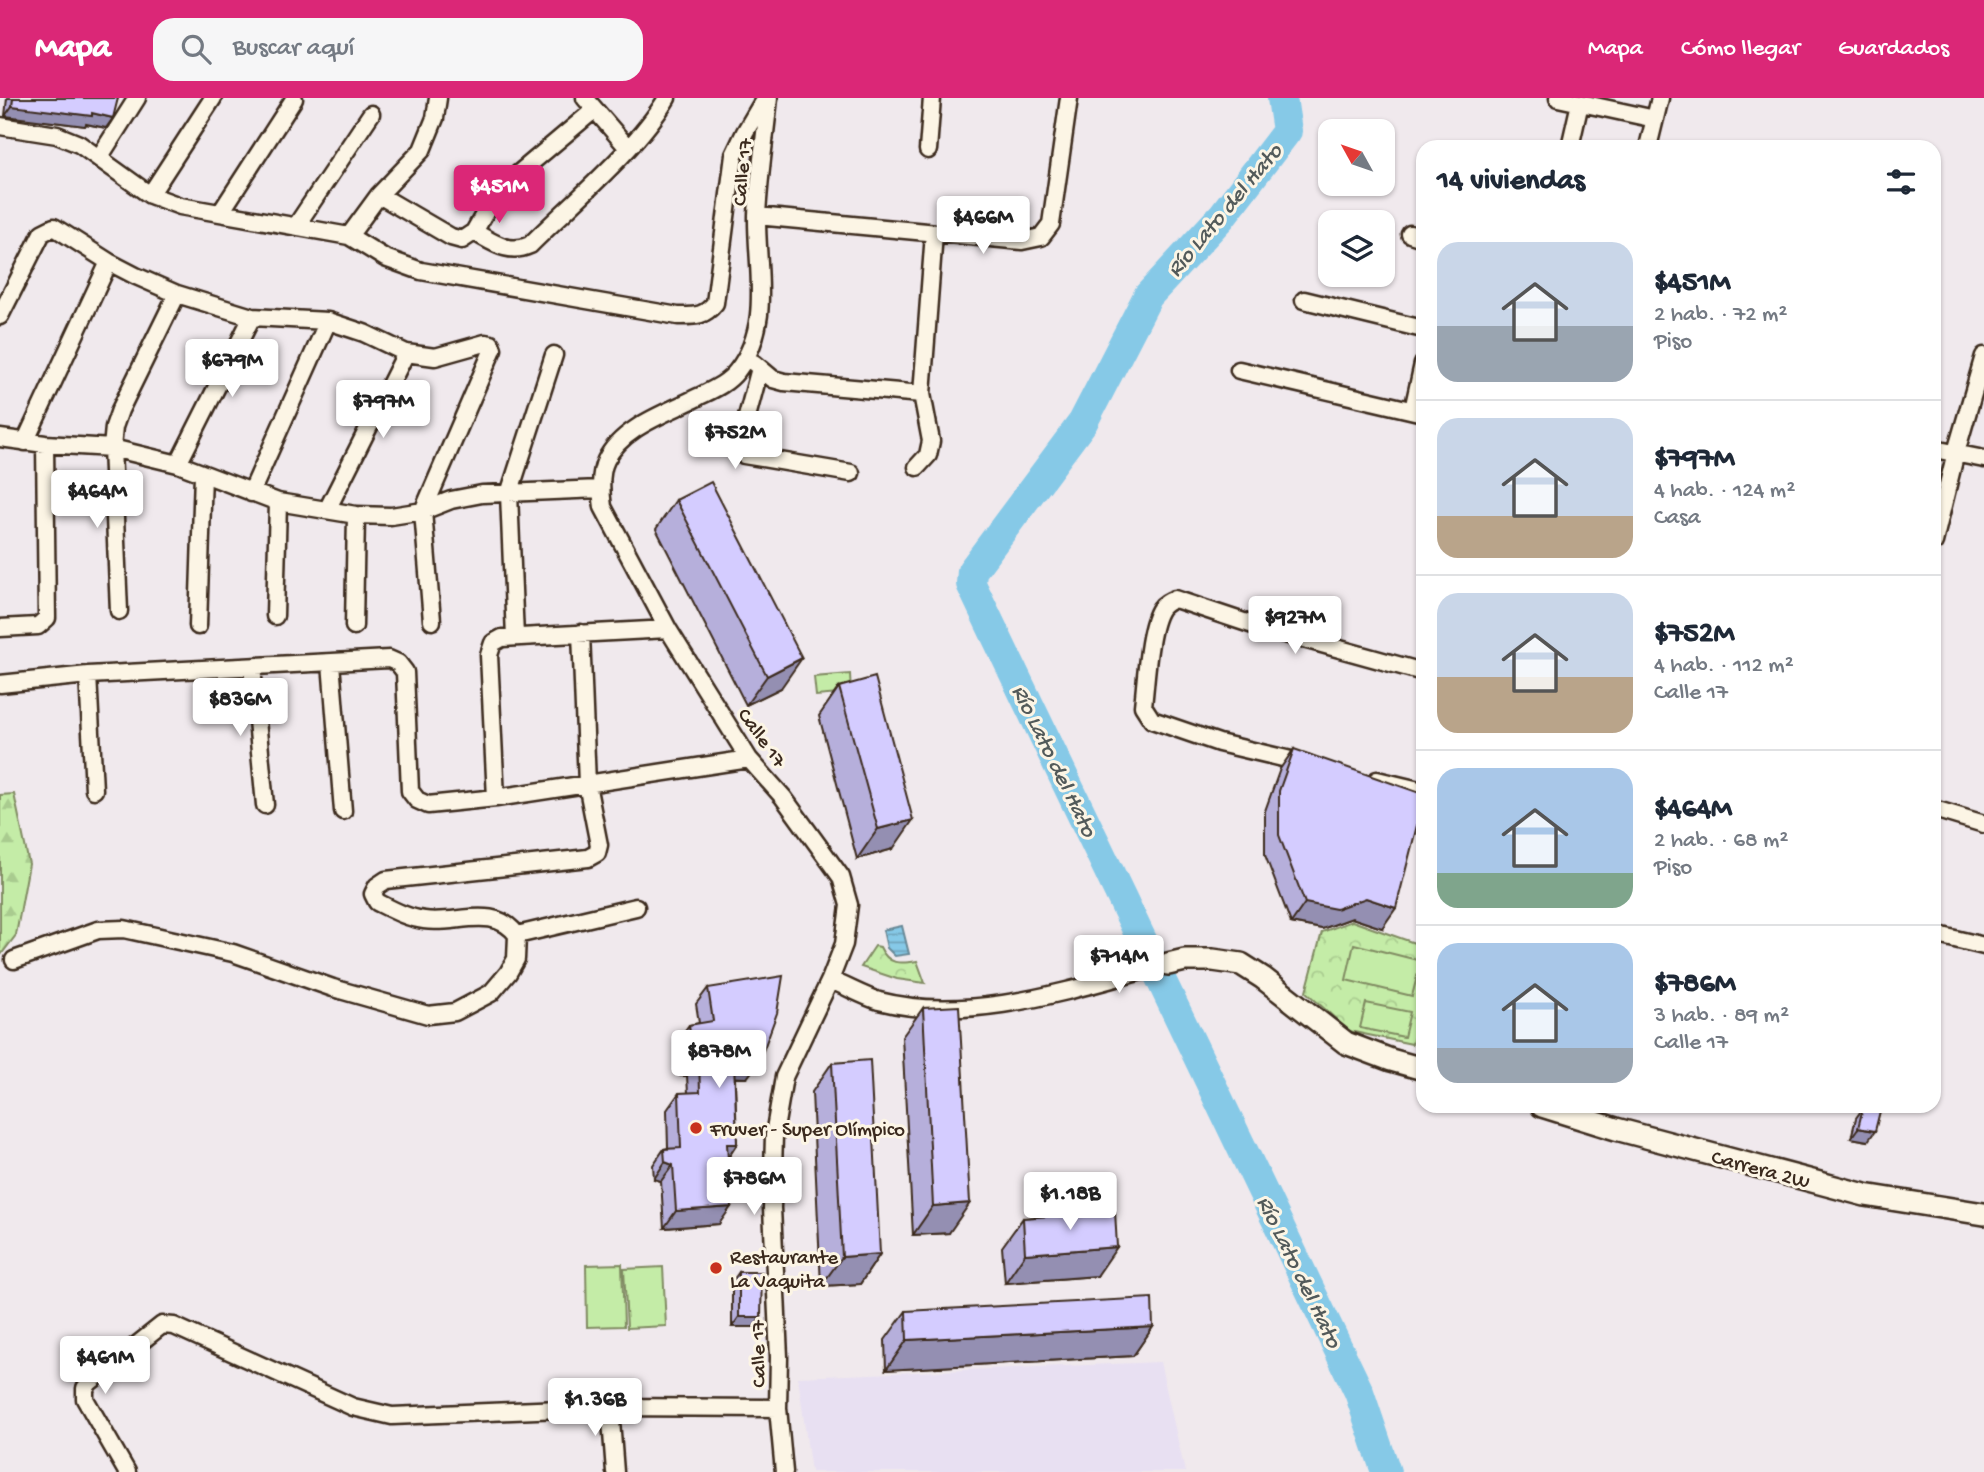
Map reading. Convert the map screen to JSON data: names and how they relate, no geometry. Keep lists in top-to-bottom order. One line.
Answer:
{"streets":{"street":["Calle 17","Carrera 2W"]},"water":["Río Lato del Hato"],"places":["Fruver - Super Olímpico","Restaurante La Vaquita"],"north":"top left","page":{"header":"Mapa","search":"Buscar aquí","nav":["Mapa","Cómo llegar","Guardados"],"heading":"14 viviendas","price":["$451M","$466M","$679M","$797M","$752M","$464M","$927M","$836M","$714M","$878M","$786M","$1.18B","$461M","$1.36B"],"list":[{"name":"$451M","note":"2 hab. · 72 m² · Piso"},{"name":"$797M","note":"4 hab. · 124 m² · Casa"},{"name":"$752M","note":"4 hab. · 112 m² · Calle 17"},{"name":"$464M","note":"2 hab. · 68 m² · Piso"},{"name":"$786M","note":"3 hab. · 89 m² · Calle 17"}]}}
